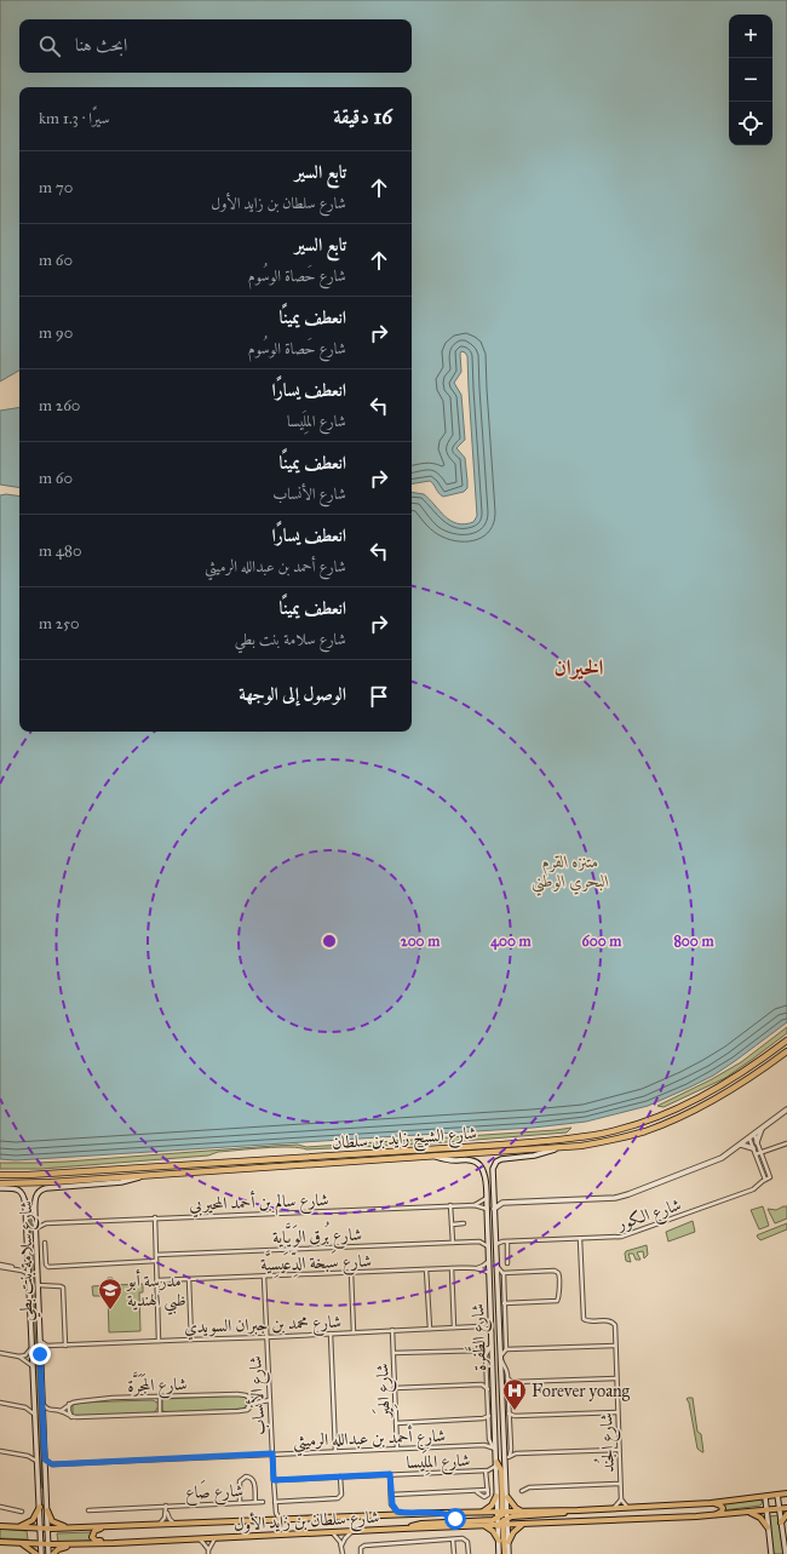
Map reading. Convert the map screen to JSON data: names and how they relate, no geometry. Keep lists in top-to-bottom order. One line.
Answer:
{"streets":{"highway":["شارع الشيخ زايد بن سلطان"],"main road":["شارع سلامة بنت بطي","شارع الظَّفرة","شارع سلطان بن زايد الأول"],"street":["شارع سالم بن أحمد المحيربي","شارع الكور","شارع بُرق الوَيَّاية","شارع سَبخة الدِّعَيسِيَّة","شارع محمد بن جبران السويدي","شارع المَجَرَّة","شارع الهِيَر","شارع الأنساب","شارع أحمد بن عبدالله الرميثي","شارع الجُند","شارع المِلَيسا","شارع صَاع"]},"crossings":[["شارع الشيخ زايد بن سلطان","شارع سلامة بنت بطي"],["شارع الشيخ زايد بن سلطان","شارع الظَّفرة"],["شارع سالم بن أحمد المحيربي","شارع سلامة بنت بطي"],["شارع سالم بن أحمد المحيربي","شارع الظَّفرة"],["شارع الكور","شارع الظَّفرة"],["شارع الكور","شارع الجُند"],["شارع سلامة بنت بطي","شارع سلطان بن زايد الأول"],["شارع سَبخة الدِّعَيسِيَّة","شارع الظَّفرة"],["شارع سَبخة الدِّعَيسِيَّة","شارع الأنساب"],["شارع محمد بن جبران السويدي","شارع الهِيَر"],["شارع محمد بن جبران السويدي","شارع الأنساب"],["شارع الظَّفرة","شارع أحمد بن عبدالله الرميثي"],["شارع الظَّفرة","شارع المِلَيسا"],["شارع الظَّفرة","شارع سلطان بن زايد الأول"],["شارع الهِيَر","شارع أحمد بن عبدالله الرميثي"],["شارع الأنساب","شارع أحمد بن عبدالله الرميثي"],["شارع الأنساب","شارع المِلَيسا"],["شارع الأنساب","شارع سلطان بن زايد الأول"],["شارع صَاع","شارع سلطان بن زايد الأول"]],"districts":["الخيران"],"parks":["متنزه القرم البحري الوطني"],"places":{"school or university":["مدرسة أبو ظبي الهندية"],"hospital":["Forever yoang"]},"page":{"map_buttons":["+","−"],"search":"ابحث هنا","heading":["16 دقيقة","سيرًا · 1.3 km"],"list":[["تابع السير","شارع سلطان بن زايد الأول","70 m"],["تابع السير","شارع حَصاة الوسُوم","60 m"],["انعطف يمينًا","شارع حَصاة الوسُوم","90 m"],["انعطف يسارًا","شارع المِلَيسا","260 m"],["انعطف يمينًا","شارع الأنساب","60 m"],["انعطف يسارًا","شارع أحمد بن عبدالله الرميثي","480 m"],["انعطف يمينًا","شارع سلامة بنت بطي","250 m"],"الوصول إلى الوجهة"]},"rings":["200 m","400 m","600 m","800 m"]}
